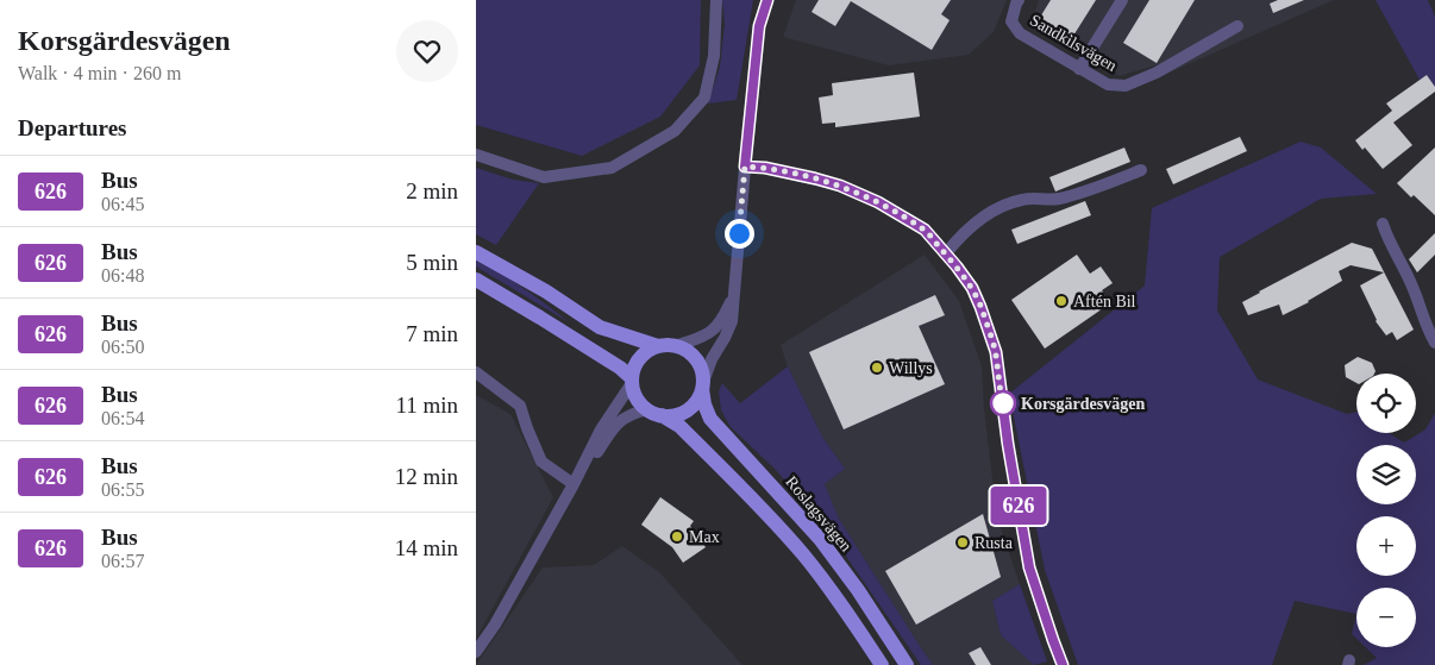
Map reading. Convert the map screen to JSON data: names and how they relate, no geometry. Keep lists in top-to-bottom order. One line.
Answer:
{"streets":{"main road":["Roslagsvägen"],"street":["Sandkilsvägen"]},"places":["Aftén Bil","Willys","Korsgärdesvägen","Max","Rusta"],"lines":["bus line 626"],"page":{"heading":[["Korsgärdesvägen","Walk · 4 min · 260 m"],"Departures"],"on_map":"626","list":[{"mark":"626","name":"Bus","note":"06:45","value":"2 min"},{"mark":"626","name":"Bus","note":"06:48","value":"5 min"},{"mark":"626","name":"Bus","note":"06:50","value":"7 min"},{"mark":"626","name":"Bus","note":"06:54","value":"11 min"},{"mark":"626","name":"Bus","note":"06:55","value":"12 min"},{"mark":"626","name":"Bus","note":"06:57","value":"14 min"}],"map_buttons":["+","−"]}}
